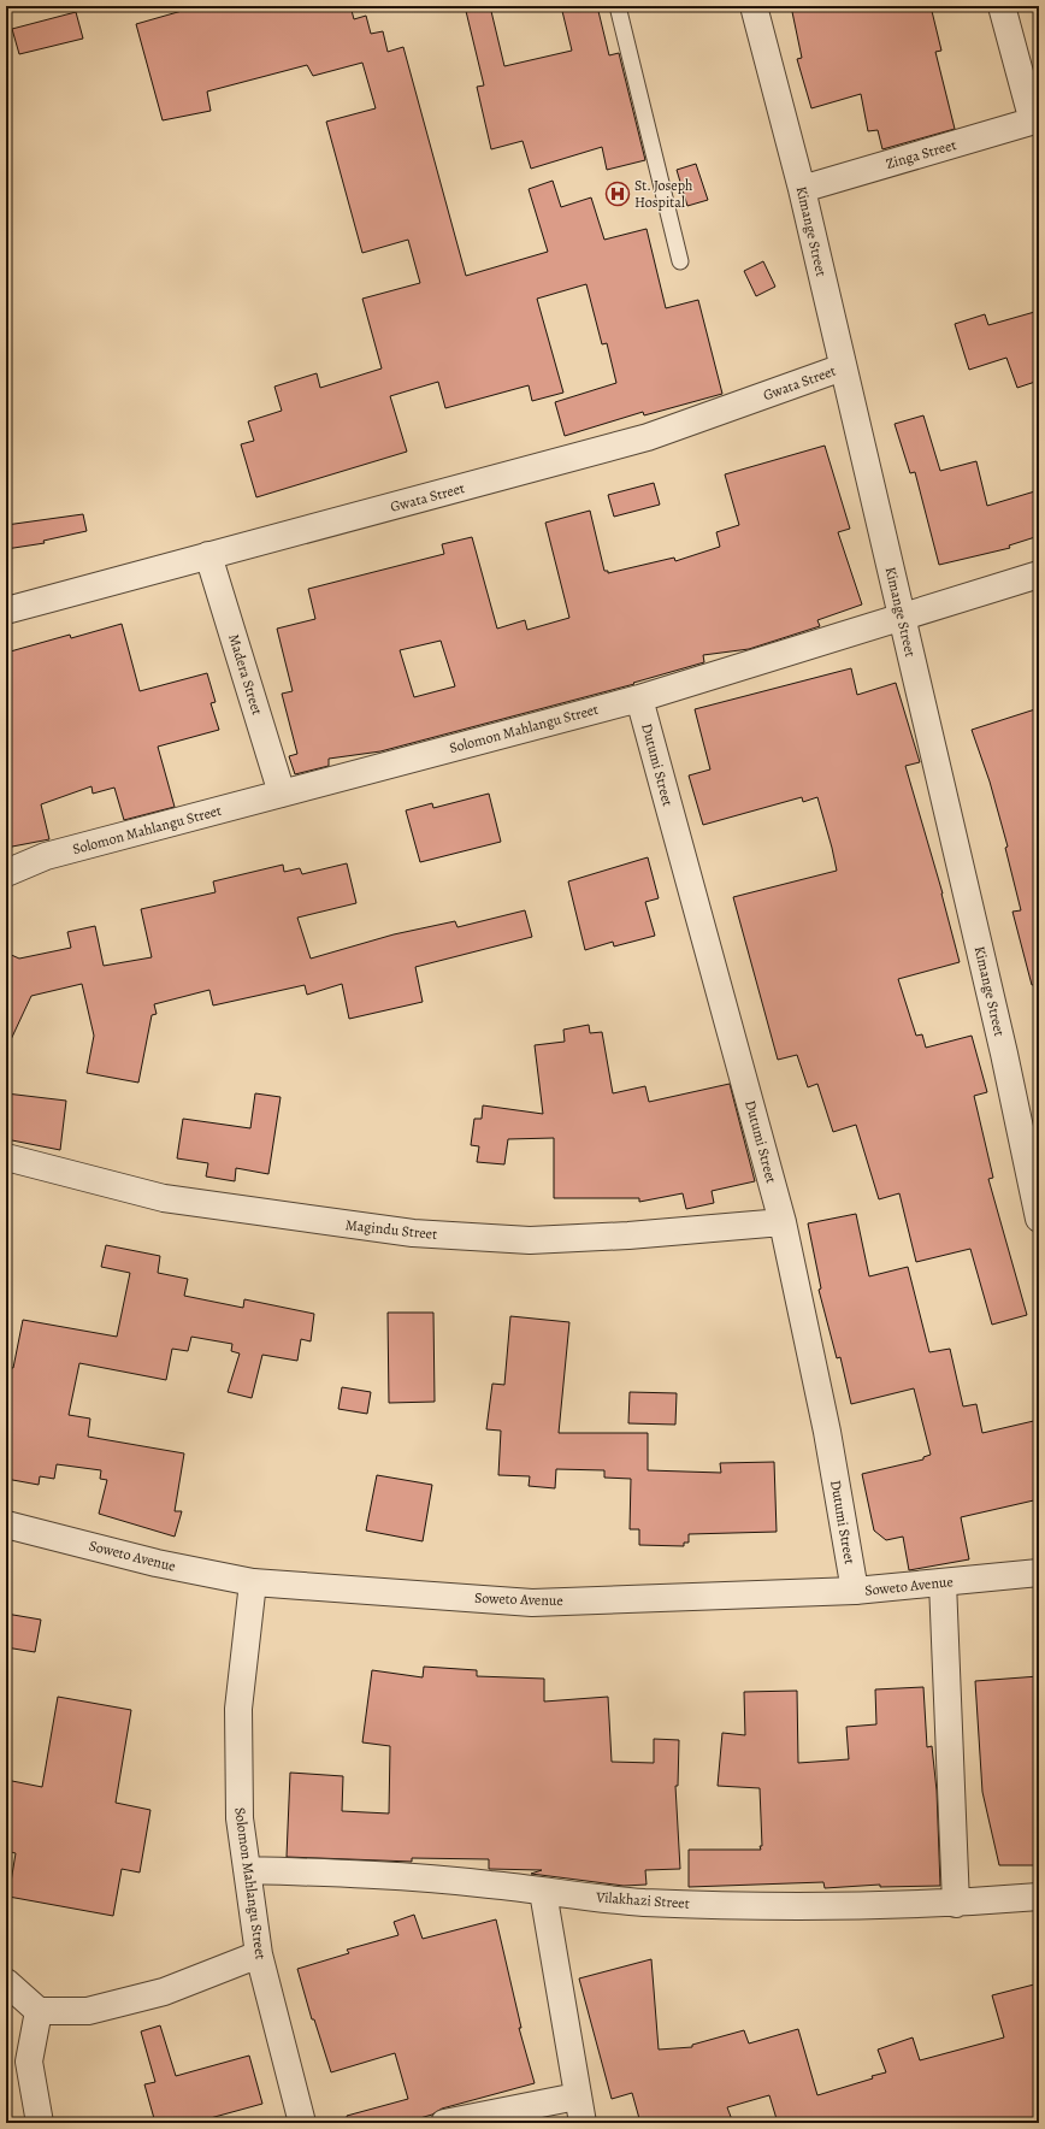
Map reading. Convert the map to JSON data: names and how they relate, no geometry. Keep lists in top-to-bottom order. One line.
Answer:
{"streets":{"street":["Zinga Street","Kimange Street","Gwata Street","Madera Street","Solomon Mahlangu Street","Dutumi Street","Magindu Street","Soweto Avenue","Vilakhazi Street"]},"crossings":[["Zinga Street","Kimange Street"],["Kimange Street","Gwata Street"],["Kimange Street","Solomon Mahlangu Street"],["Gwata Street","Madera Street"],["Madera Street","Solomon Mahlangu Street"],["Solomon Mahlangu Street","Dutumi Street"],["Solomon Mahlangu Street","Soweto Avenue"],["Solomon Mahlangu Street","Vilakhazi Street"],["Dutumi Street","Magindu Street"],["Dutumi Street","Soweto Avenue"]],"places":{"hospital":["St. Joseph Hospital"]}}
